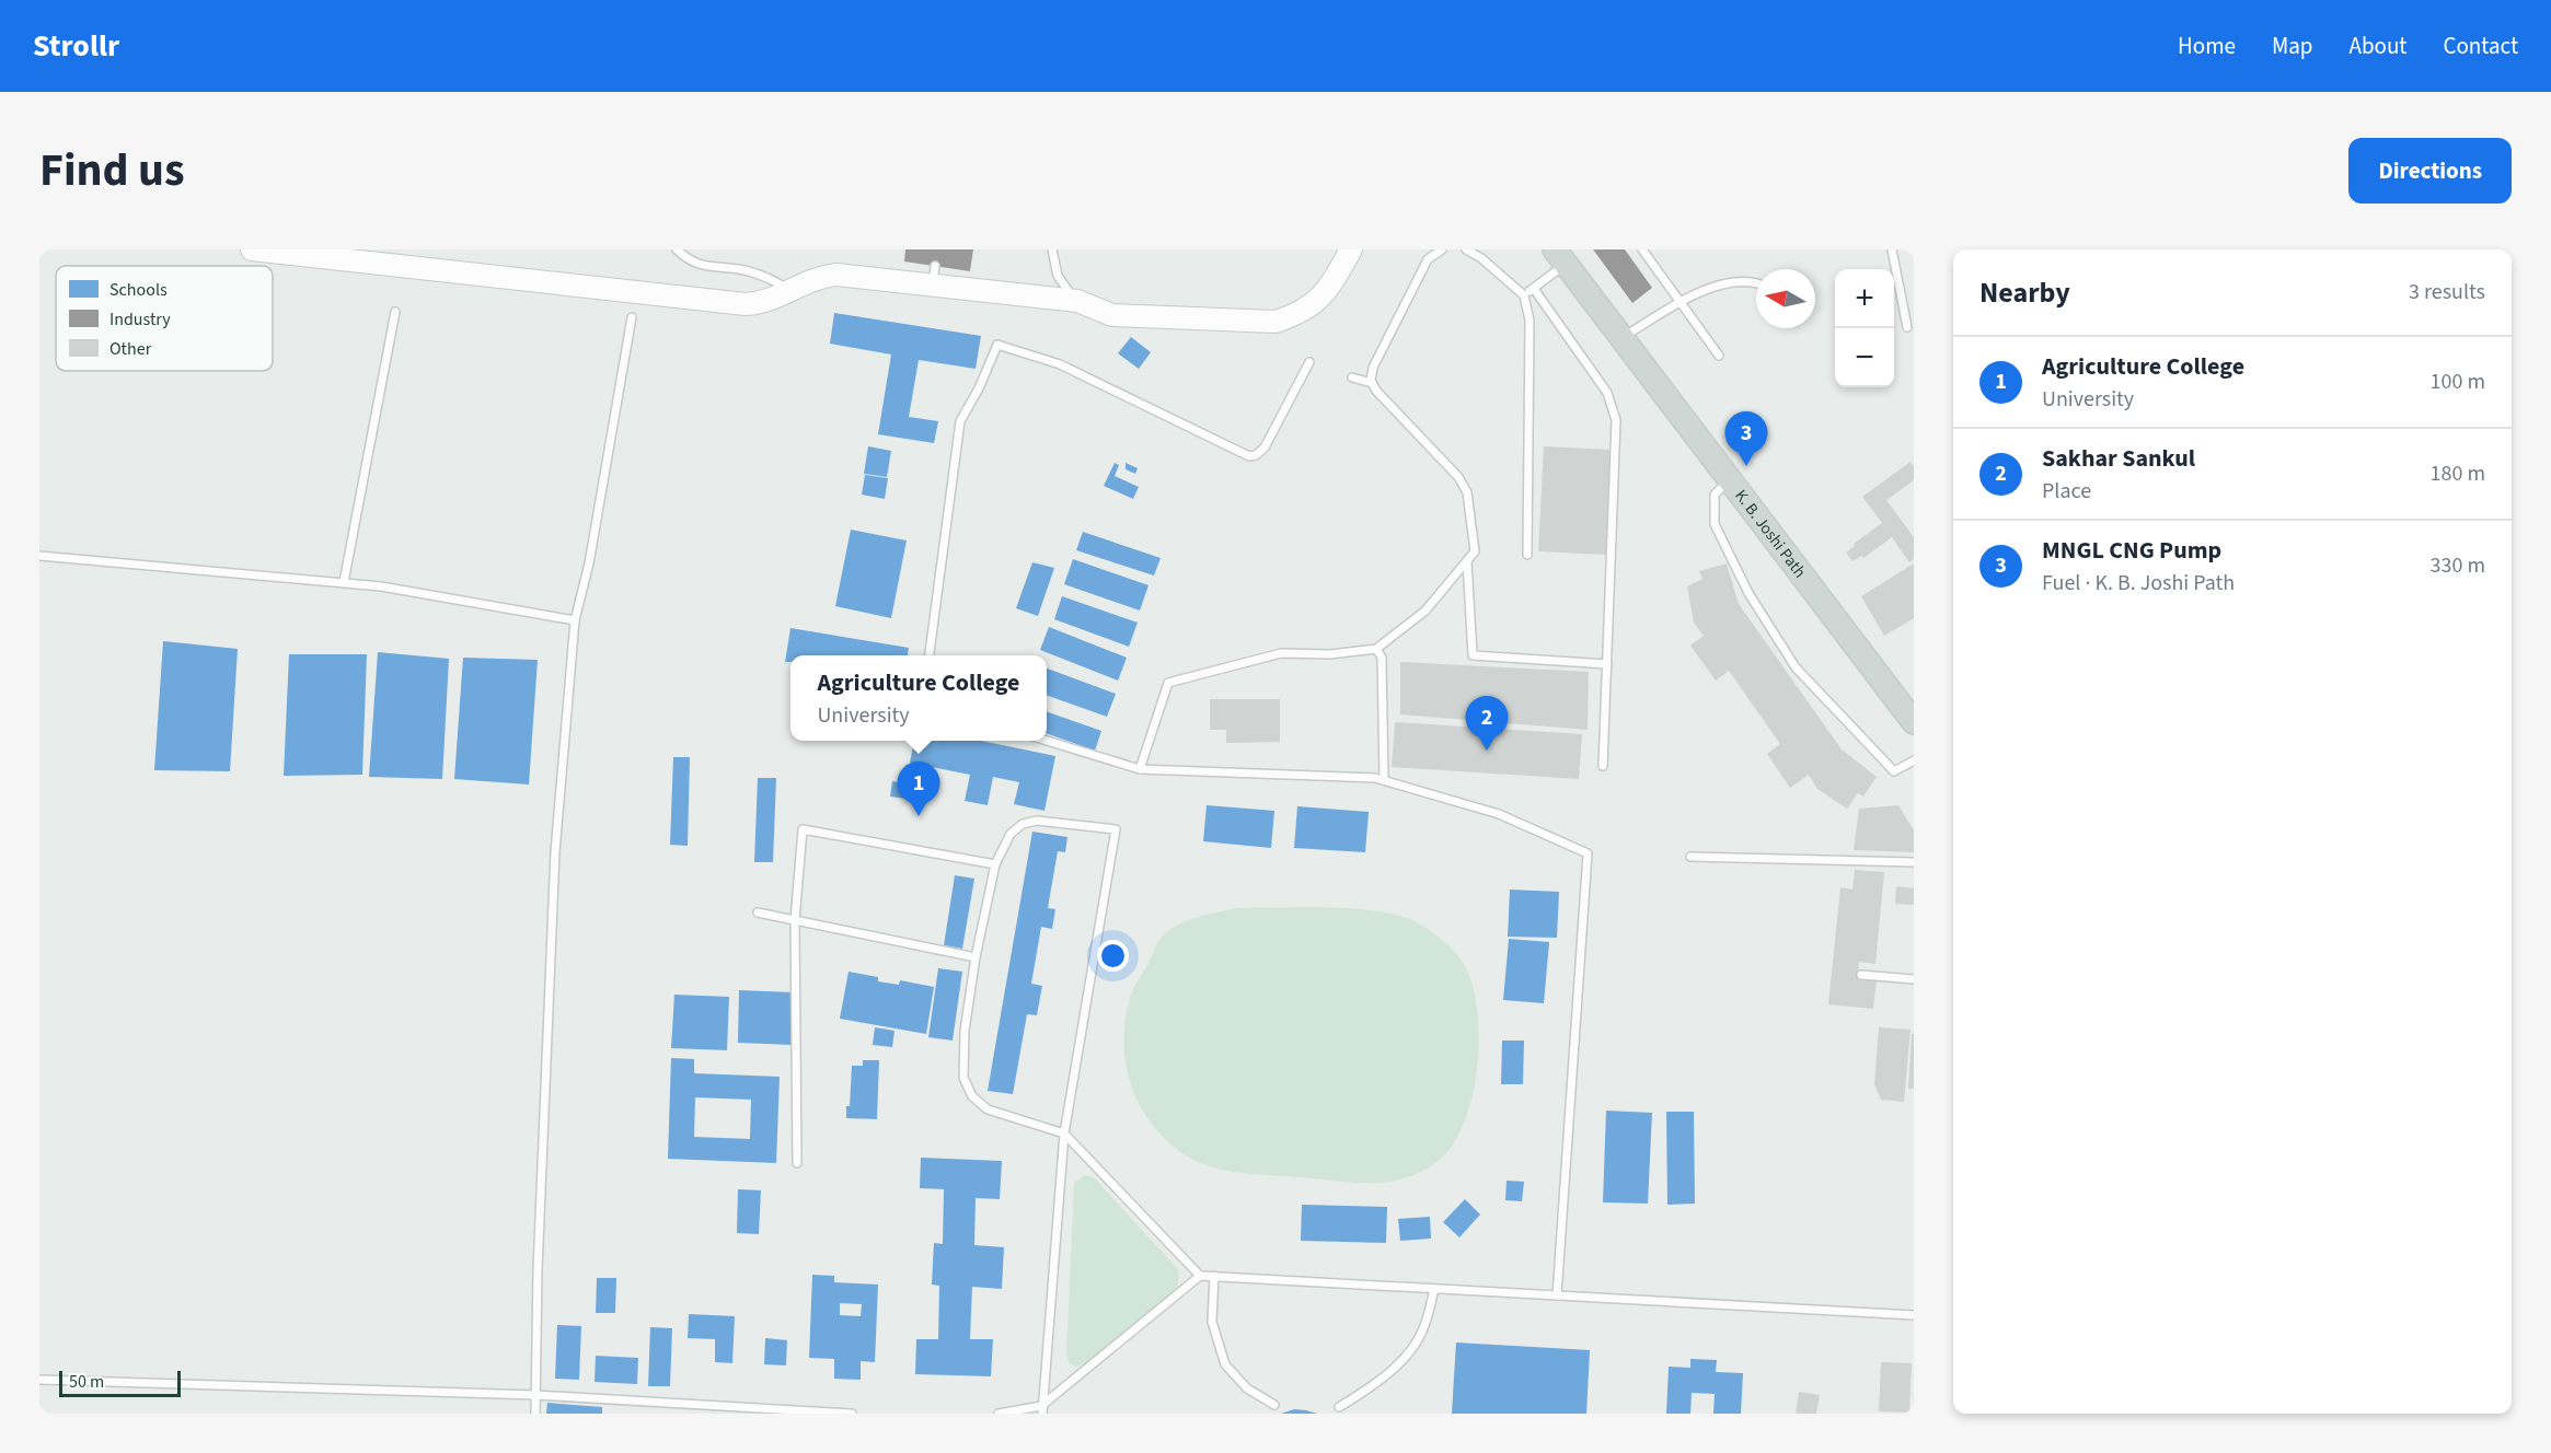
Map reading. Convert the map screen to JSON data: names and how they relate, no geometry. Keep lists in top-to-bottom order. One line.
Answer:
{"streets":{"main road":["K. B. Joshi Path"]},"legend":["Schools","Industry","Other"],"scale_bar":"50 m","north":"left","page":{"header":"Strollr","nav":["Home","Map","About","Contact"],"title":"Find us","buttons":"Directions","heading":["Nearby","3 results"],"map_buttons":["+","−"],"list":[{"mark":"1","name":"Agriculture College","note":"University","value":"100 m"},{"mark":"2","name":"Sakhar Sankul","note":"Place","value":"180 m"},{"mark":"3","name":"MNGL CNG Pump","note":"Fuel · K. B. Joshi Path","value":"330 m"}],"pins":["3","2","1"],"popup":["Agriculture College","University"],"scale":"50 m"}}
